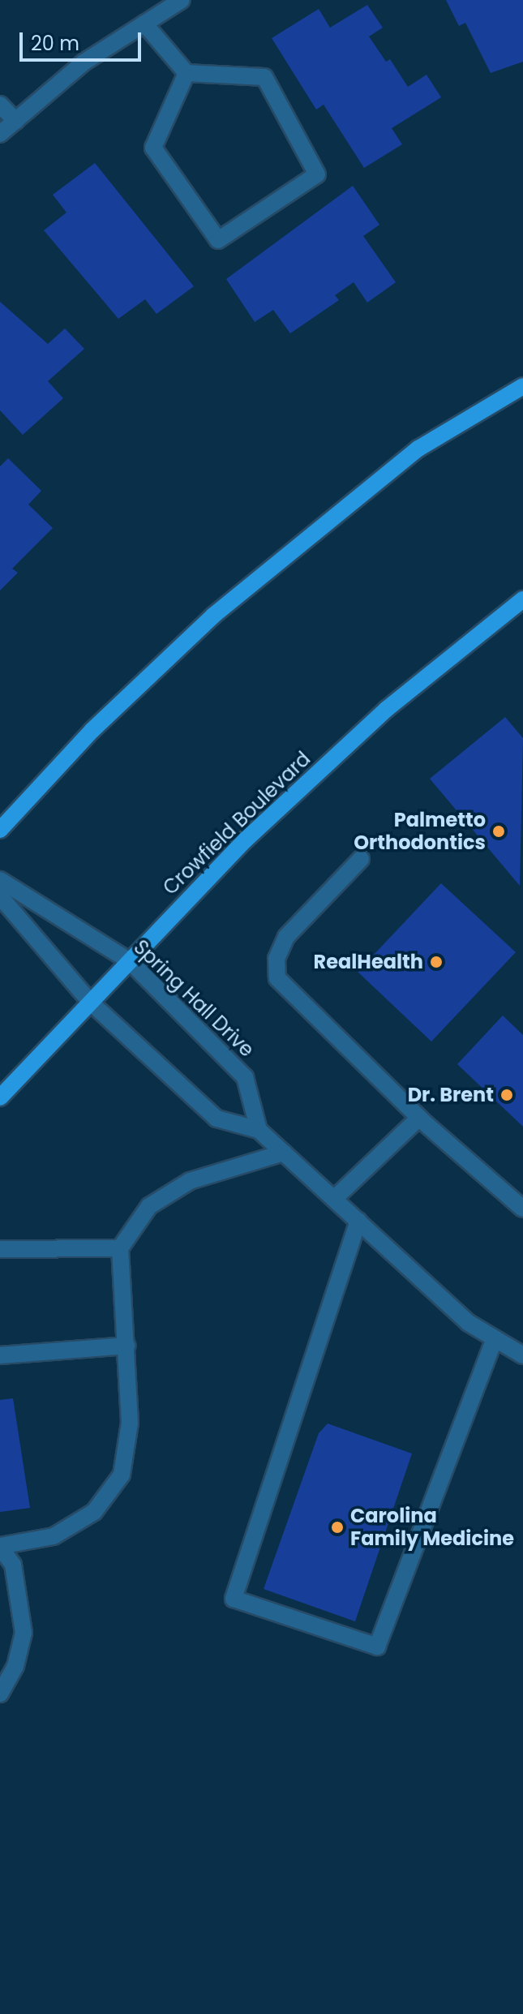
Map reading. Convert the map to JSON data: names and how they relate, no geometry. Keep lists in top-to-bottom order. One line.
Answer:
{"streets":{"main road":["Crowfield Boulevard"],"street":["Spring Hall Drive"]},"crossings":[["Crowfield Boulevard","Spring Hall Drive"]],"places":["Palmetto Orthodontics","RealHealth","Dr. Brent","Carolina Family Medicine"],"scale_bar":"20 m"}
